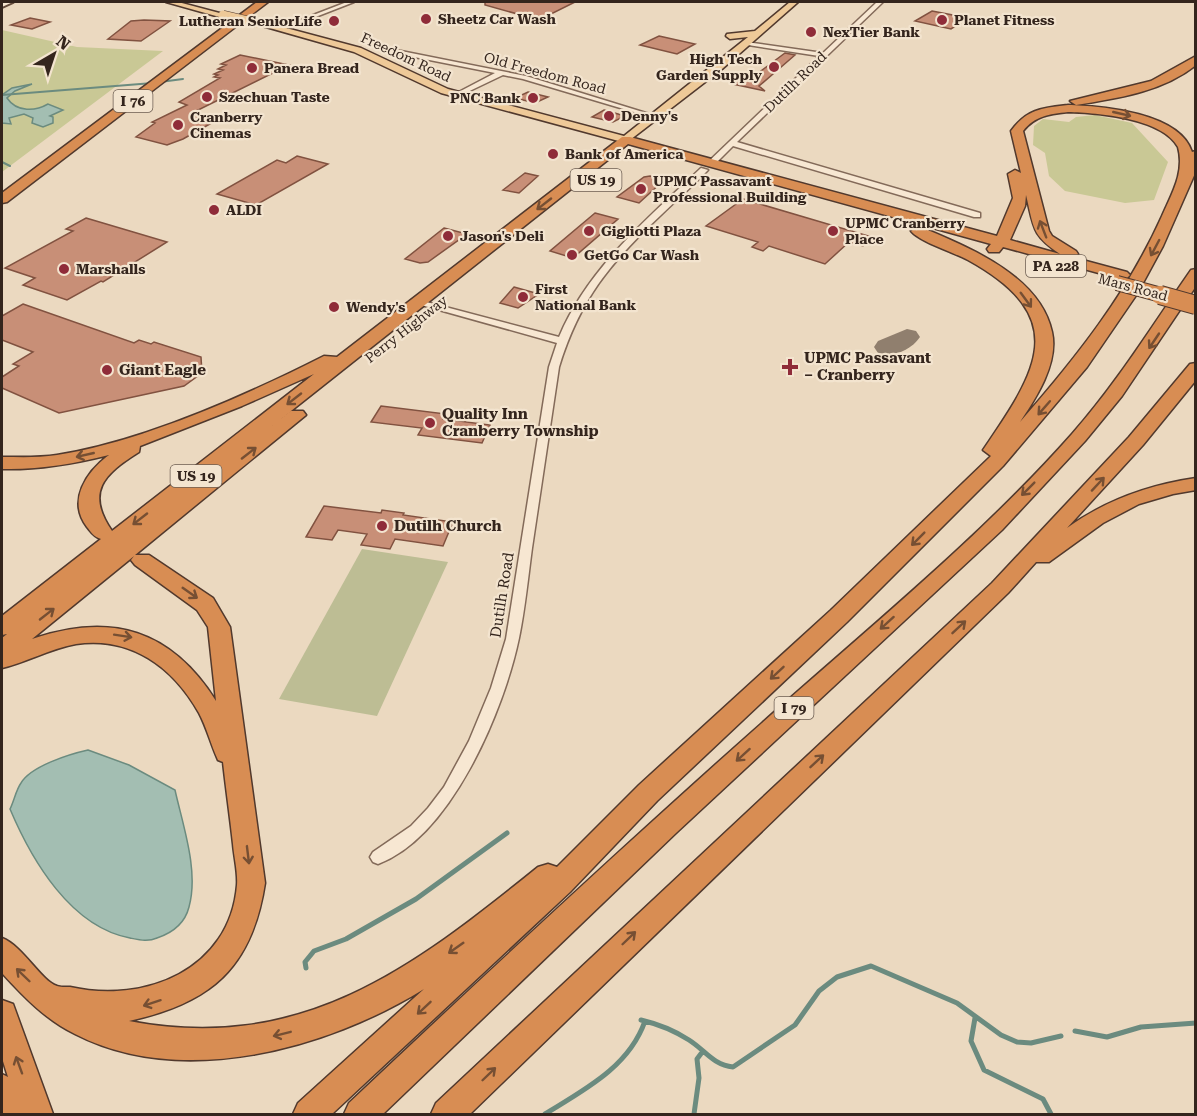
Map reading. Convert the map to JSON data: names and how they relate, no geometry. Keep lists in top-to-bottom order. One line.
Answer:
{"streets":{"highway":["I 76","US 19","PA 228","Mars Road","Perry Highway","I 79"],"main road":["Freedom Road"],"street":["Old Freedom Road","Dutilh Road"]},"crossings":[["Freedom Road","Mars Road"],["Freedom Road","Perry Highway"],["Old Freedom Road","Perry Highway"],["Dutilh Road","Mars Road"],["Mars Road","Perry Highway"]],"places":{"other":["Sheetz Car Wash","Planet Fitness","Lutheran SeniorLife","NexTier Bank","High Tech Garden Supply","Panera Bread","Szechuan Taste","PNC Bank","Denny's","Cranberry Cinemas","Bank of America","UPMC Passavant Professional Building","ALDI","Gigliotti Plaza","UPMC Cranberry Place","Jason's Deli","GetGo Car Wash","Marshalls","First National Bank","Wendy's","Giant Eagle","Quality Inn Cranberry Township","Dutilh Church"],"health":["UPMC Passavant – Cranberry"]},"north":"top right"}
